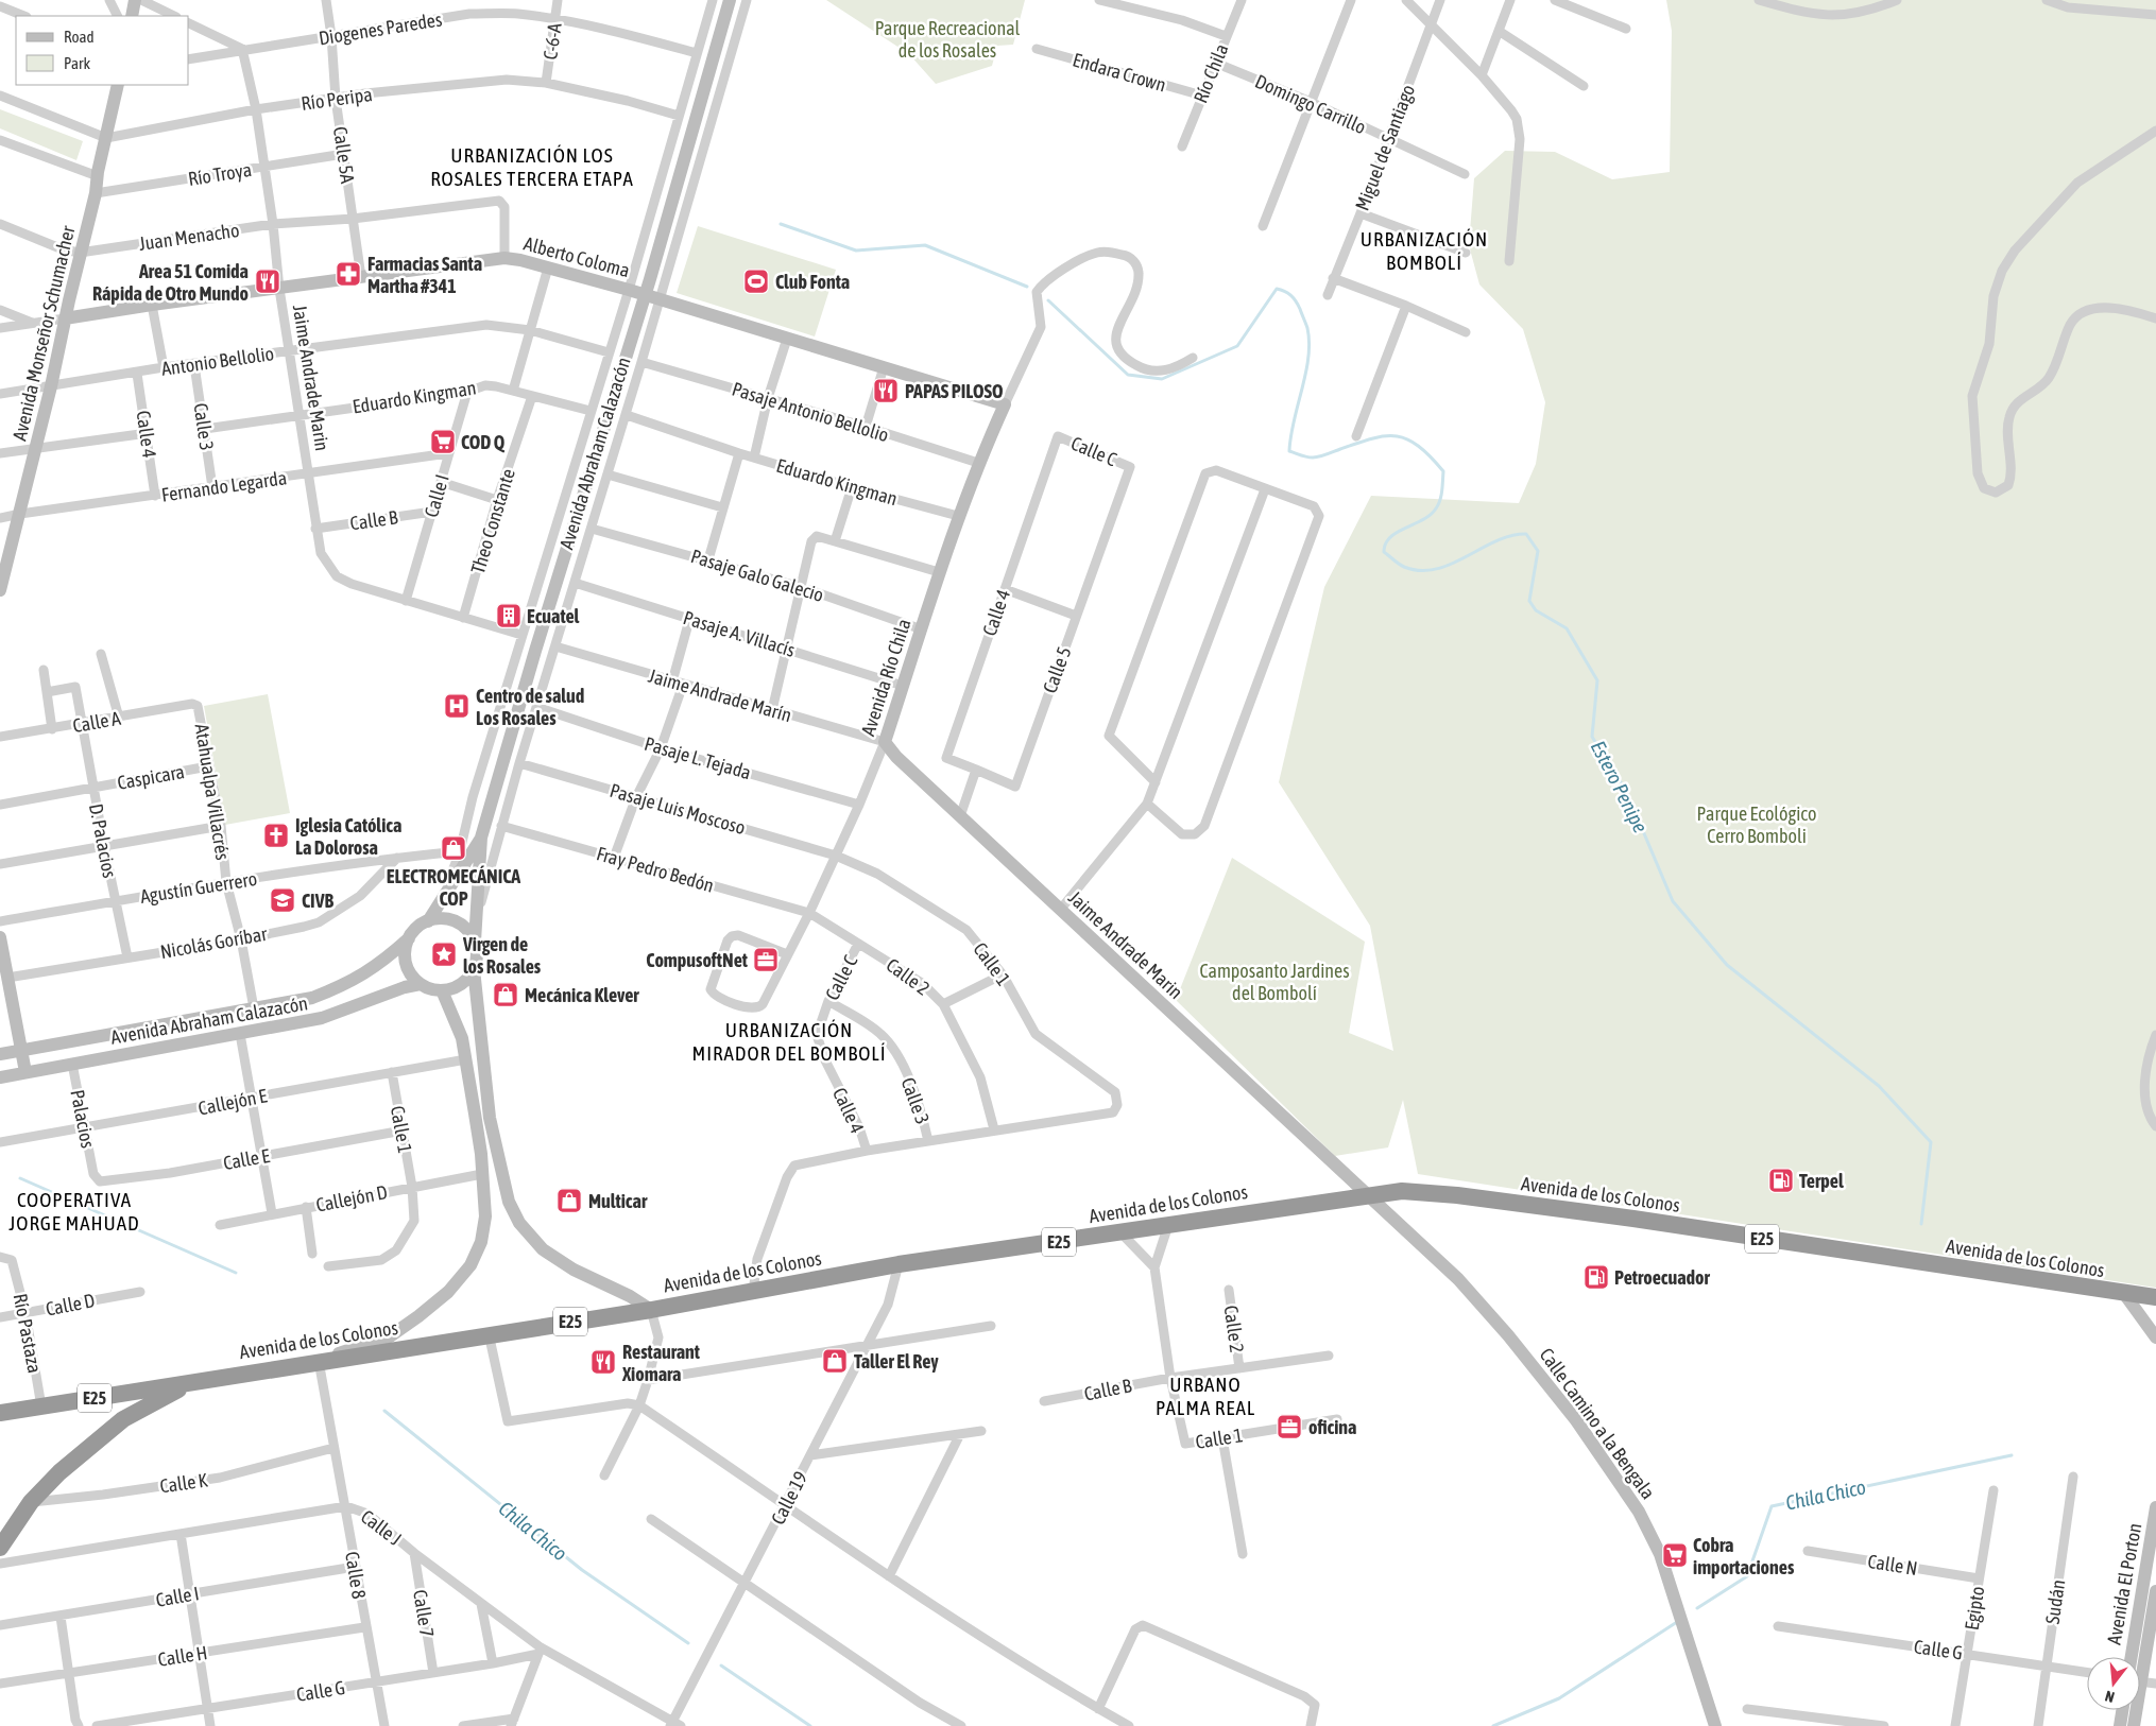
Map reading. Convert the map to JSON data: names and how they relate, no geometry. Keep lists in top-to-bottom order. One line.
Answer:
{"streets":{"highway":["Avenida de los Colonos","E25"],"main road":["Alberto Coloma","Avenida Monseñor Schumacher","Jaime Andrade Marin","Avenida Abraham Calazacón","Avenida Río Chila","Calle Camino a la Bengala","Avenida El Porton"],"street":["Diogenes Paredes","C-6-A","Endara Crown","Río Chila","Río Peripa","Domingo Carrillo","Miguel de Santiago","Calle 5A","Río Troya","Juan Menacho","Antonio Bellolio","Eduardo Kingman","Pasaje Antonio Bellolio","Calle 3","Calle 4","Calle C","Fernando Legarda","Calle I","Calle B","Theo Constante","Pasaje Galo Galecio","Pasaje A. Villacís","Calle 5","Jaime Andrade Marín","Calle A","Pasaje L. Tejada","Caspicara","Atahualpa Villacrés","Pasaje Luis Moscoso","D. Palacios","Fray Pedro Bedón","Agustín Guerrero","Nicolás Goríbar","Calle 1","Calle 2","Callejón E","Palacios","Calle E","Callejón D","Calle D","Río Pastaza","Calle K","Calle 19","Calle J","Calle N","Calle 8","Sudán","Egipto","Calle 7","Calle G","Calle H"]},"crossings":[["Diogenes Paredes","C-6-A"],["Diogenes Paredes","Calle 5A"],["Diogenes Paredes","Jaime Andrade Marin"],["Diogenes Paredes","Avenida Abraham Calazacón"],["C-6-A","Río Peripa"],["Endara Crown","Río Chila"],["Río Chila","Domingo Carrillo"],["Río Peripa","Calle 5A"],["Río Peripa","Avenida Monseñor Schumacher"],["Río Peripa","Jaime Andrade Marin"],["Río Peripa","Avenida Abraham Calazacón"],["Domingo Carrillo","Miguel de Santiago"],["Calle 5A","Río Troya"],["Calle 5A","Juan Menacho"],["Calle 5A","Alberto Coloma"],["Río Troya","Avenida Monseñor Schumacher"],["Río Troya","Jaime Andrade Marin"],["Juan Menacho","Alberto Coloma"],["Juan Menacho","Avenida Monseñor Schumacher"],["Juan Menacho","Jaime Andrade Marin"],["Alberto Coloma","Avenida Monseñor Schumacher"],["Alberto Coloma","Jaime Andrade Marin"],["Alberto Coloma","Avenida Abraham Calazacón"],["Alberto Coloma","Avenida Río Chila"],["Avenida Monseñor Schumacher","Antonio Bellolio"],["Avenida Monseñor Schumacher","Fernando Legarda"],["Antonio Bellolio","Jaime Andrade Marin"],["Antonio Bellolio","Calle 3"],["Antonio Bellolio","Calle 4"],["Antonio Bellolio","Avenida Abraham Calazacón"],["Jaime Andrade Marin","Eduardo Kingman"],["Jaime Andrade Marin","Avenida Abraham Calazacón"],["Jaime Andrade Marin","Fernando Legarda"],["Jaime Andrade Marin","Calle I"],["Jaime Andrade Marin","Calle B"],["Jaime Andrade Marin","Theo Constante"],["Jaime Andrade Marin","Avenida Río Chila"],["Jaime Andrade Marin","Jaime Andrade Marín"],["Jaime Andrade Marin","Avenida de los Colonos"],["Jaime Andrade Marin","Calle Camino a la Bengala"],["Eduardo Kingman","Calle 3"],["Eduardo Kingman","Avenida Abraham Calazacón"],["Eduardo Kingman","Calle I"],["Eduardo Kingman","Theo Constante"],["Eduardo Kingman","Avenida Río Chila"],["Pasaje Antonio Bellolio","Avenida Abraham Calazacón"],["Pasaje Antonio Bellolio","Avenida Río Chila"],["Calle 3","Calle C"],["Calle 3","Fernando Legarda"],["Calle 4","Calle C"],["Calle 4","Fernando Legarda"],["Calle 4","Calle 5"],["Calle C","Calle 5"],["Calle C","Calle 2"],["Avenida Abraham Calazacón","Pasaje Galo Galecio"],["Avenida Abraham Calazacón","Pasaje A. Villacís"],["Avenida Abraham Calazacón","Jaime Andrade Marín"],["Avenida Abraham Calazacón","Pasaje L. Tejada"],["Avenida Abraham Calazacón","Atahualpa Villacrés"],["Avenida Abraham Calazacón","Pasaje Luis Moscoso"],["Avenida Abraham Calazacón","Fray Pedro Bedón"],["Avenida Abraham Calazacón","Agustín Guerrero"],["Avenida Abraham Calazacón","Palacios"],["Fernando Legarda","Calle I"],["Calle I","Calle B"],["Calle I","Calle 8"],["Calle B","Calle 1"],["Calle B","Calle 2"],["Pasaje Galo Galecio","Avenida Río Chila"],["Pasaje A. Villacís","Avenida Río Chila"],["Avenida Río Chila","Jaime Andrade Marín"],["Avenida Río Chila","Pasaje L. Tejada"],["Avenida Río Chila","Pasaje Luis Moscoso"],["Avenida Río Chila","Fray Pedro Bedón"],["Avenida Río Chila","Calle 1"],["Avenida Río Chila","Calle 2"],["Calle A","Atahualpa Villacrés"],["Calle A","D. Palacios"],["Caspicara","Atahualpa Villacrés"],["Caspicara","D. Palacios"],["Atahualpa Villacrés","Agustín Guerrero"],["Atahualpa Villacrés","Nicolás Goríbar"],["Pasaje Luis Moscoso","Calle 1"],["D. Palacios","Agustín Guerrero"],["D. Palacios","Nicolás Goríbar"],["Fray Pedro Bedón","Calle 2"],["Agustín Guerrero","Nicolás Goríbar"],["Calle 1","Calle 2"],["Calle 1","Callejón E"],["Calle 1","Calle E"],["Calle 1","Avenida de los Colonos"],["Calle 1","Callejón D"],["Callejón E","Palacios"],["Palacios","Calle E"],["Avenida de los Colonos","Río Pastaza"],["Avenida de los Colonos","Calle Camino a la Bengala"],["Avenida de los Colonos","Calle 19"],["Avenida de los Colonos","Calle 8"],["Calle D","Río Pastaza"],["Calle K","Calle 8"],["Calle 19","Calle J"],["Calle J","Calle 8"],["Calle J","Calle 7"],["Calle J","Calle G"],["Calle N","Egipto"],["Calle 8","Calle G"],["Calle 8","Calle H"],["Sudán","Calle G"],["Egipto","Calle G"],["Calle 7","Calle G"]],"districts":["URBANIZACIÓN LOS ROSALES TERCERA ETAPA","URBANIZACIÓN BOMBOLÍ","URBANIZACIÓN MIRADOR DEL BOMBOLÍ","COOPERATIVA JORGE MAHUAD","URBANO PALMA REAL"],"water":["Estero Penipe","Chila Chico"],"parks":["Parque Recreacional de los Rosales","Parque Ecológico Cerro Bomboli","Camposanto Jardines del Bombolí"],"places":{"pharmacy":["Farmacias Santa Martha #341"],"restaurant":["Area 51 Comida Rápida de Otro Mundo","PAPAS PILOSO","Restaurant Xiomara"],"sports":["Club Fonta"],"supermarket":["COD Q","Cobra importaciones"],"building":["Ecuatel"],"hospital":["Centro de salud Los Rosales"],"church":["Iglesia Católica La Dolorosa"],"shop":["ELECTROMECÁNICA COP","Mecánica Klever","Multicar","Taller El Rey"],"school or university":["CIVB"],"place":["Virgen de los Rosales"],"office":["CompusoftNet","oficina"],"fuel station":["Terpel","Petroecuador"]},"legend":["Road","Park"],"north":"bottom"}
